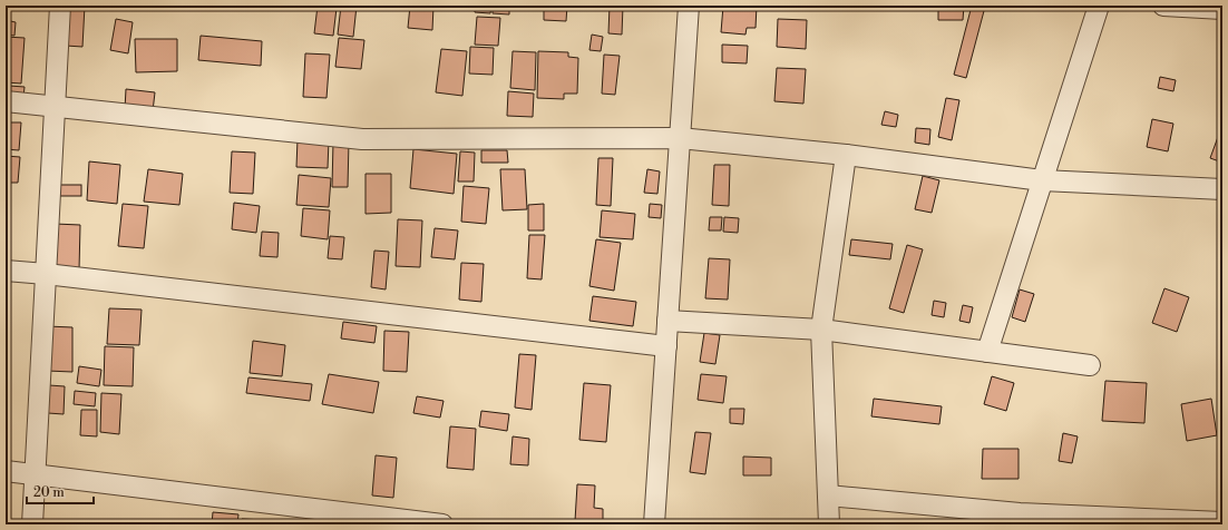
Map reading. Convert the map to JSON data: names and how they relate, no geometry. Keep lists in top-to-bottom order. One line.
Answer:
{"scale_bar":"20 m"}
